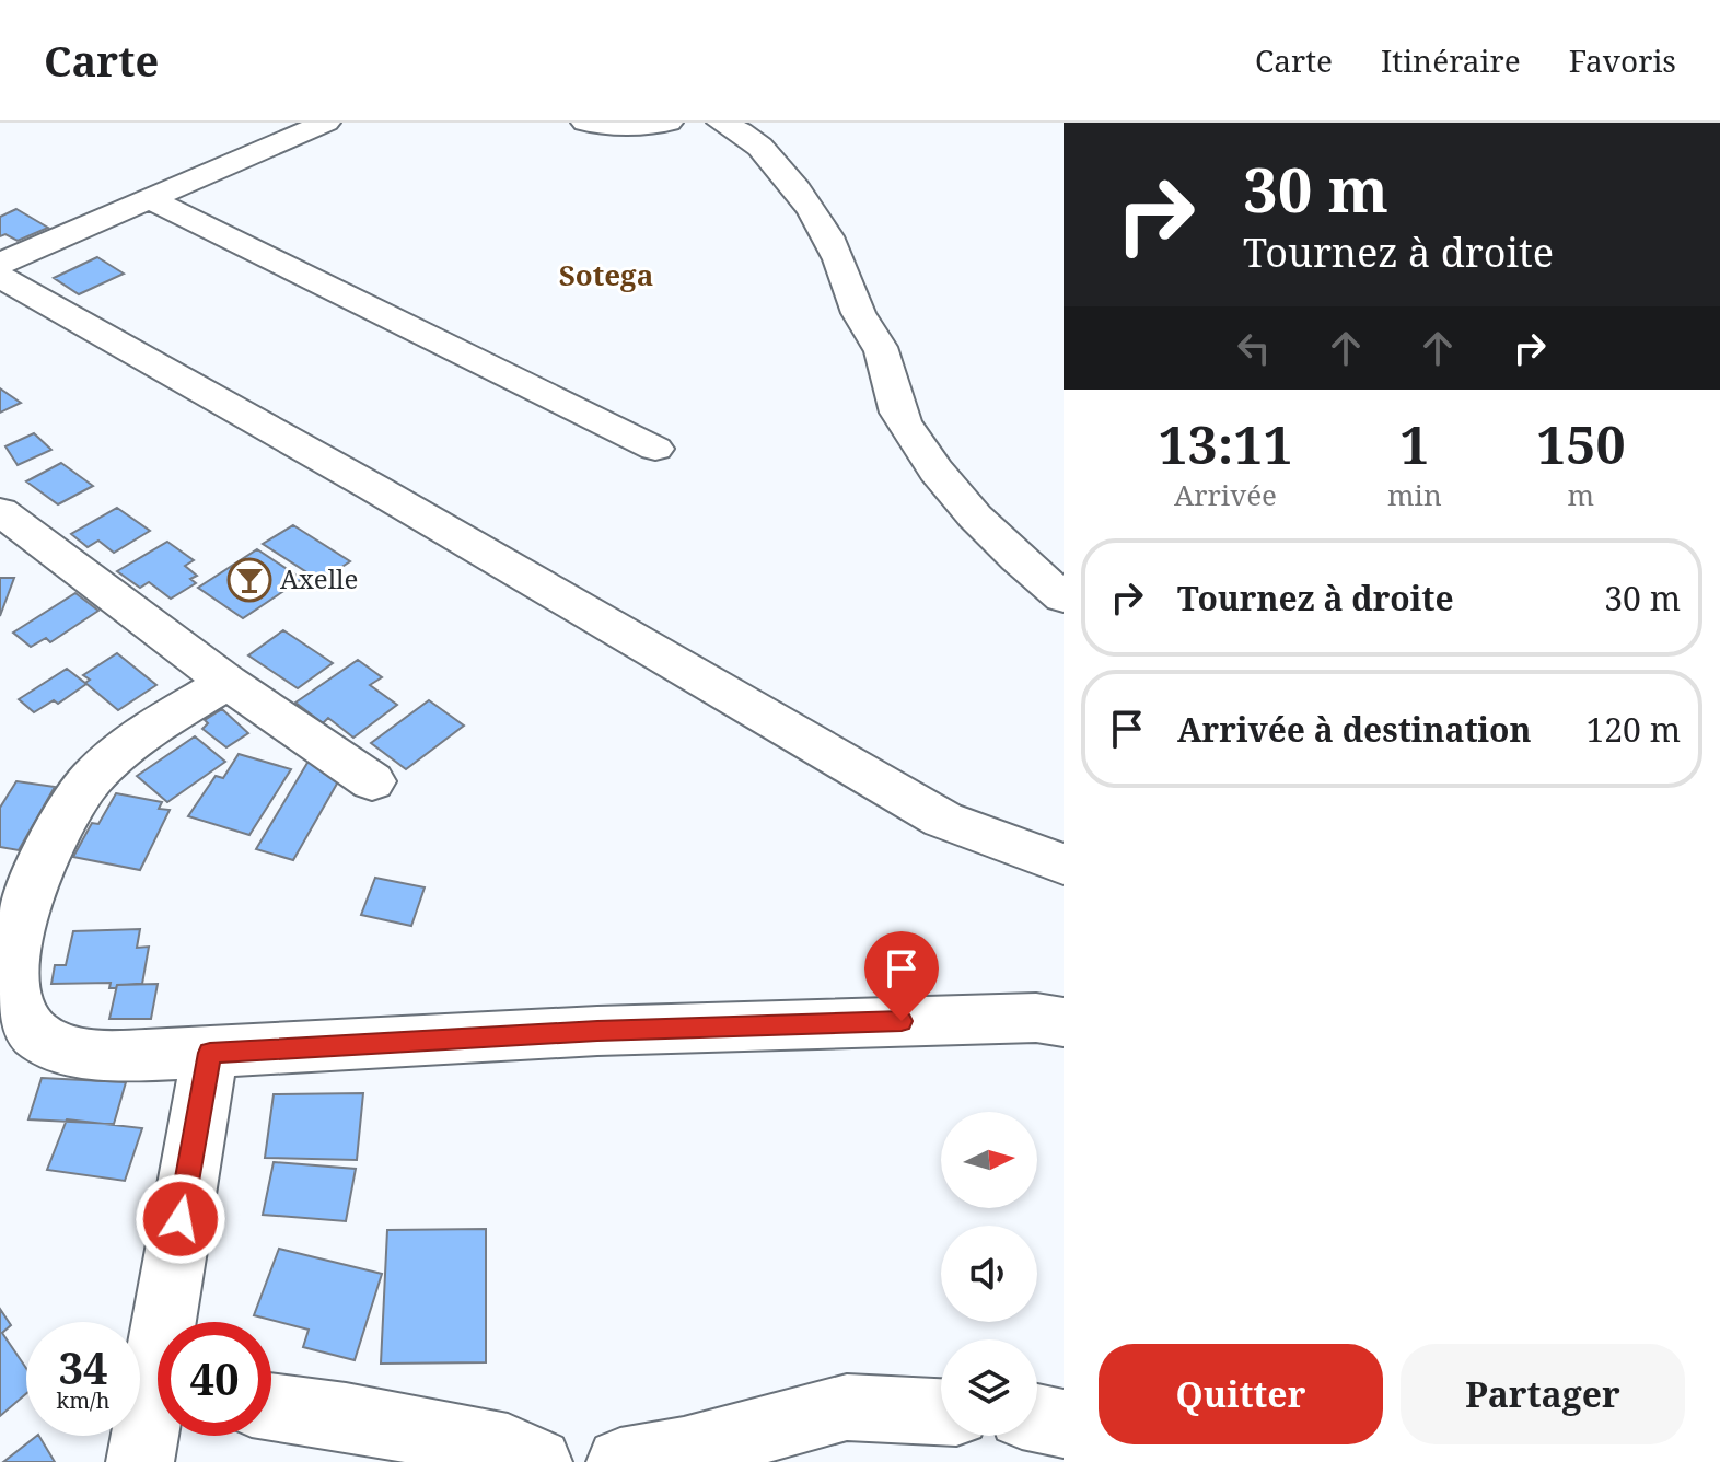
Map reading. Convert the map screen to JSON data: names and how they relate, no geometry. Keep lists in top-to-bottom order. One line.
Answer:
{"districts":["Sotega"],"places":{"bar":["Axelle"]},"north":"right","page":{"header":"Carte","nav":["Carte","Itinéraire","Favoris"],"turn":["30 m","Tournez à droite"],"eta":["13:11","Arrivée","1","min","150","m"],"list":[{"name":"Tournez à droite","value":"30 m"},{"name":"Arrivée à destination","value":"120 m"}],"speed":"34 km/h","limit":"40","buttons":["Quitter","Partager"]}}
